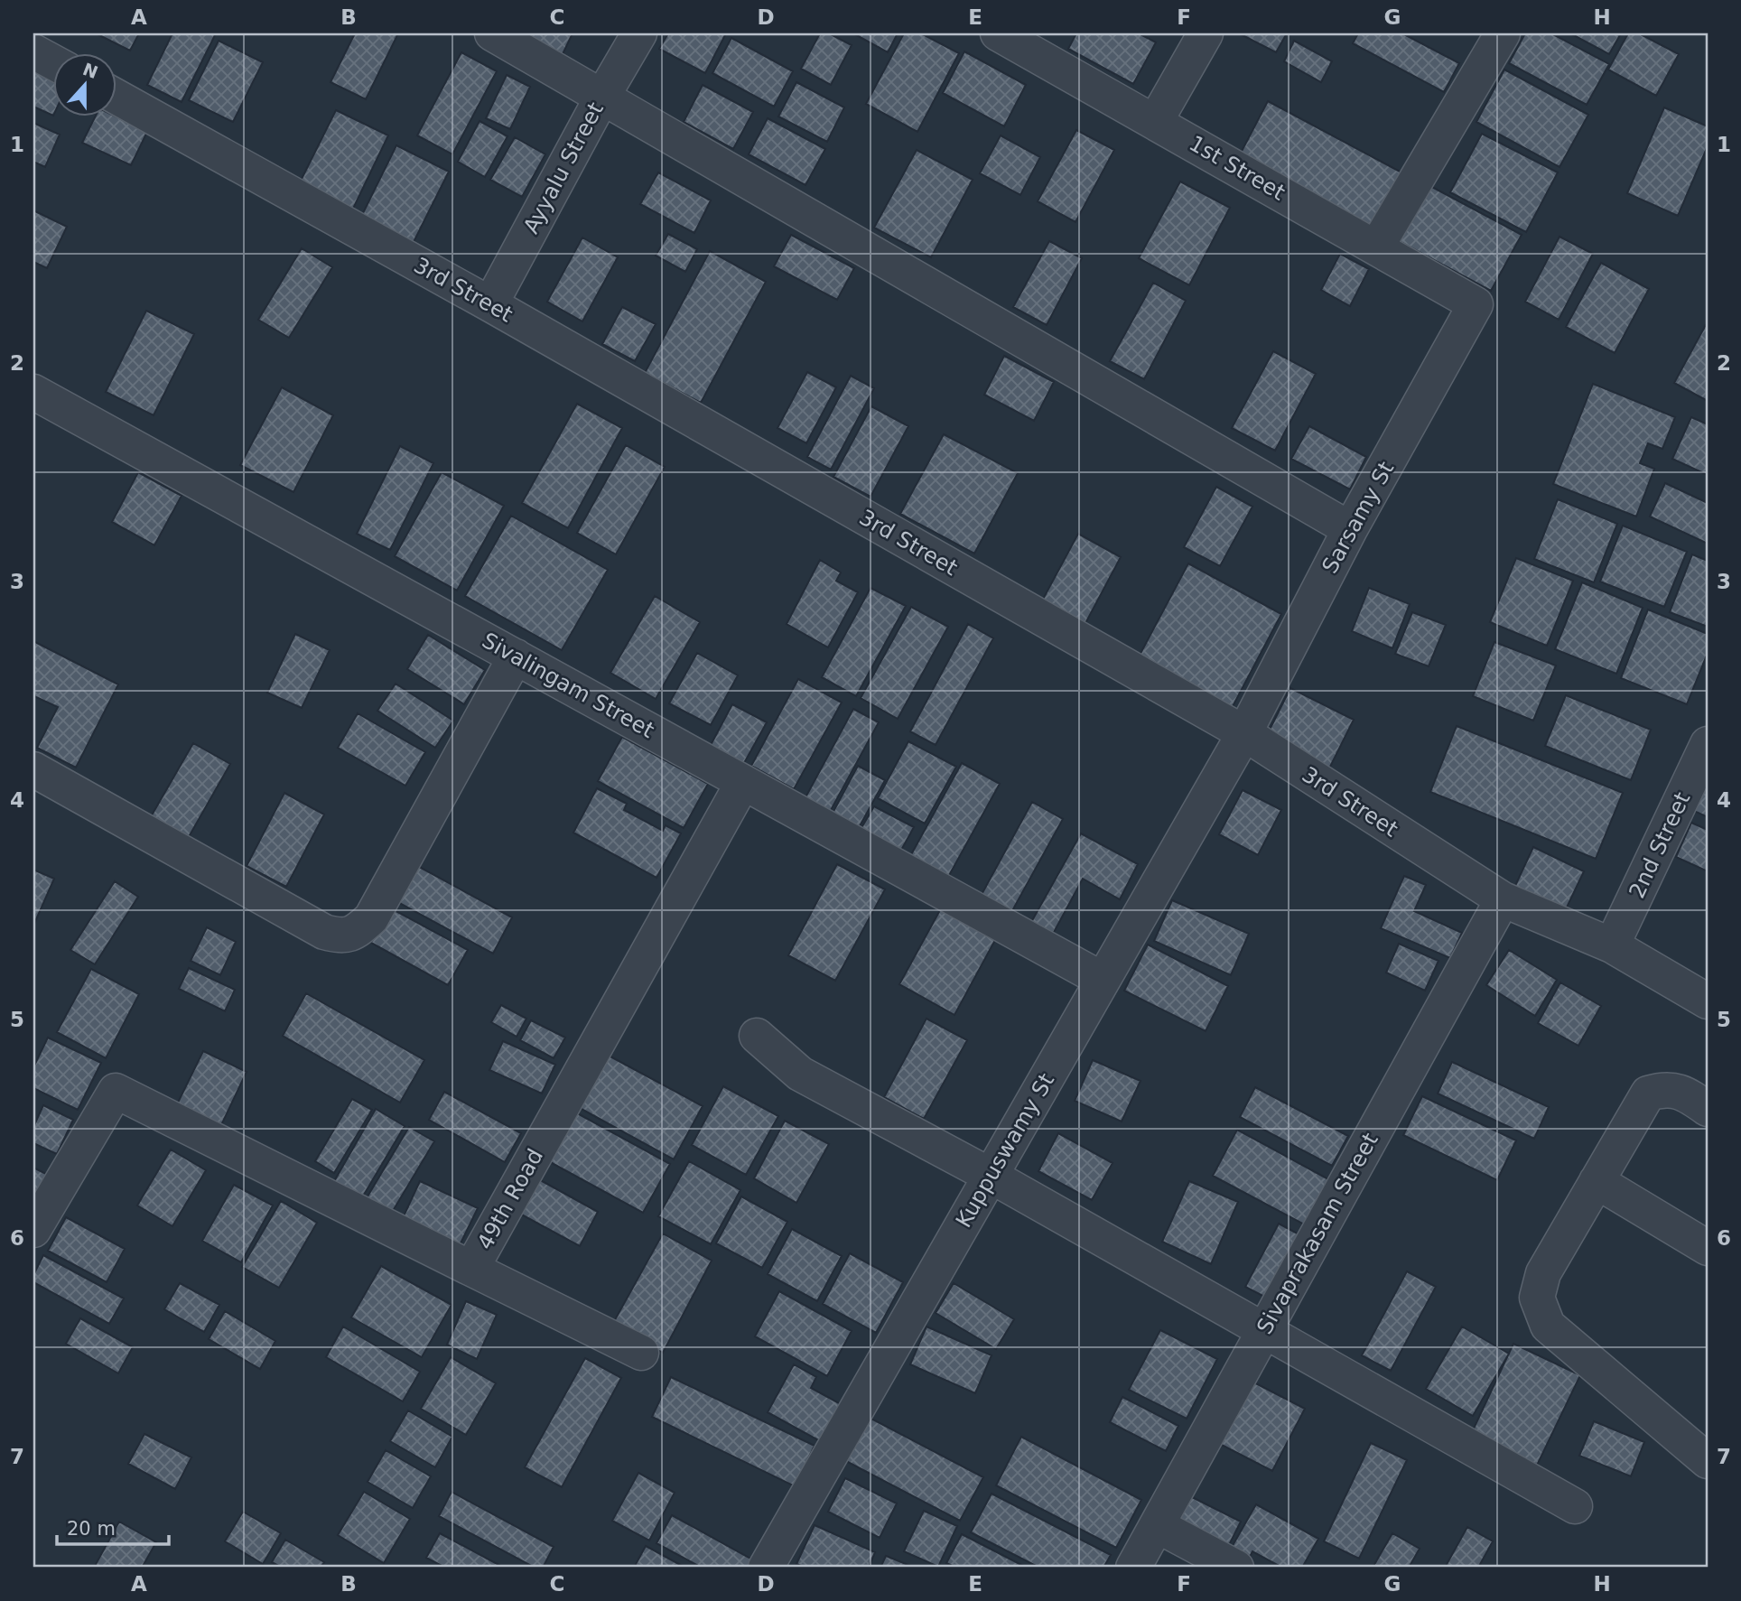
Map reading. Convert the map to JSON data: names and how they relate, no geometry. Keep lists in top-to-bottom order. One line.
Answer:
{"streets":{"street":["Ayyalu Street","1st Street","3rd Street","Sarsamy St","Sivalingam Street","2nd Street","Kuppuswamy St","49th Road","Sivaprakasam Street"]},"crossings":[["Ayyalu Street","3rd Street"],["1st Street","Sarsamy St"],["3rd Street","Sarsamy St"],["3rd Street","2nd Street"],["3rd Street","Kuppuswamy St"],["3rd Street","Sivaprakasam Street"],["Sarsamy St","Kuppuswamy St"],["Sivalingam Street","Kuppuswamy St"],["Sivalingam Street","49th Road"]],"scale_bar":"20 m","north":"top","grid":{"columns":["A","B","C","D","E","F","G","H"],"rows":["1","2","3","4","5","6","7"]}}
